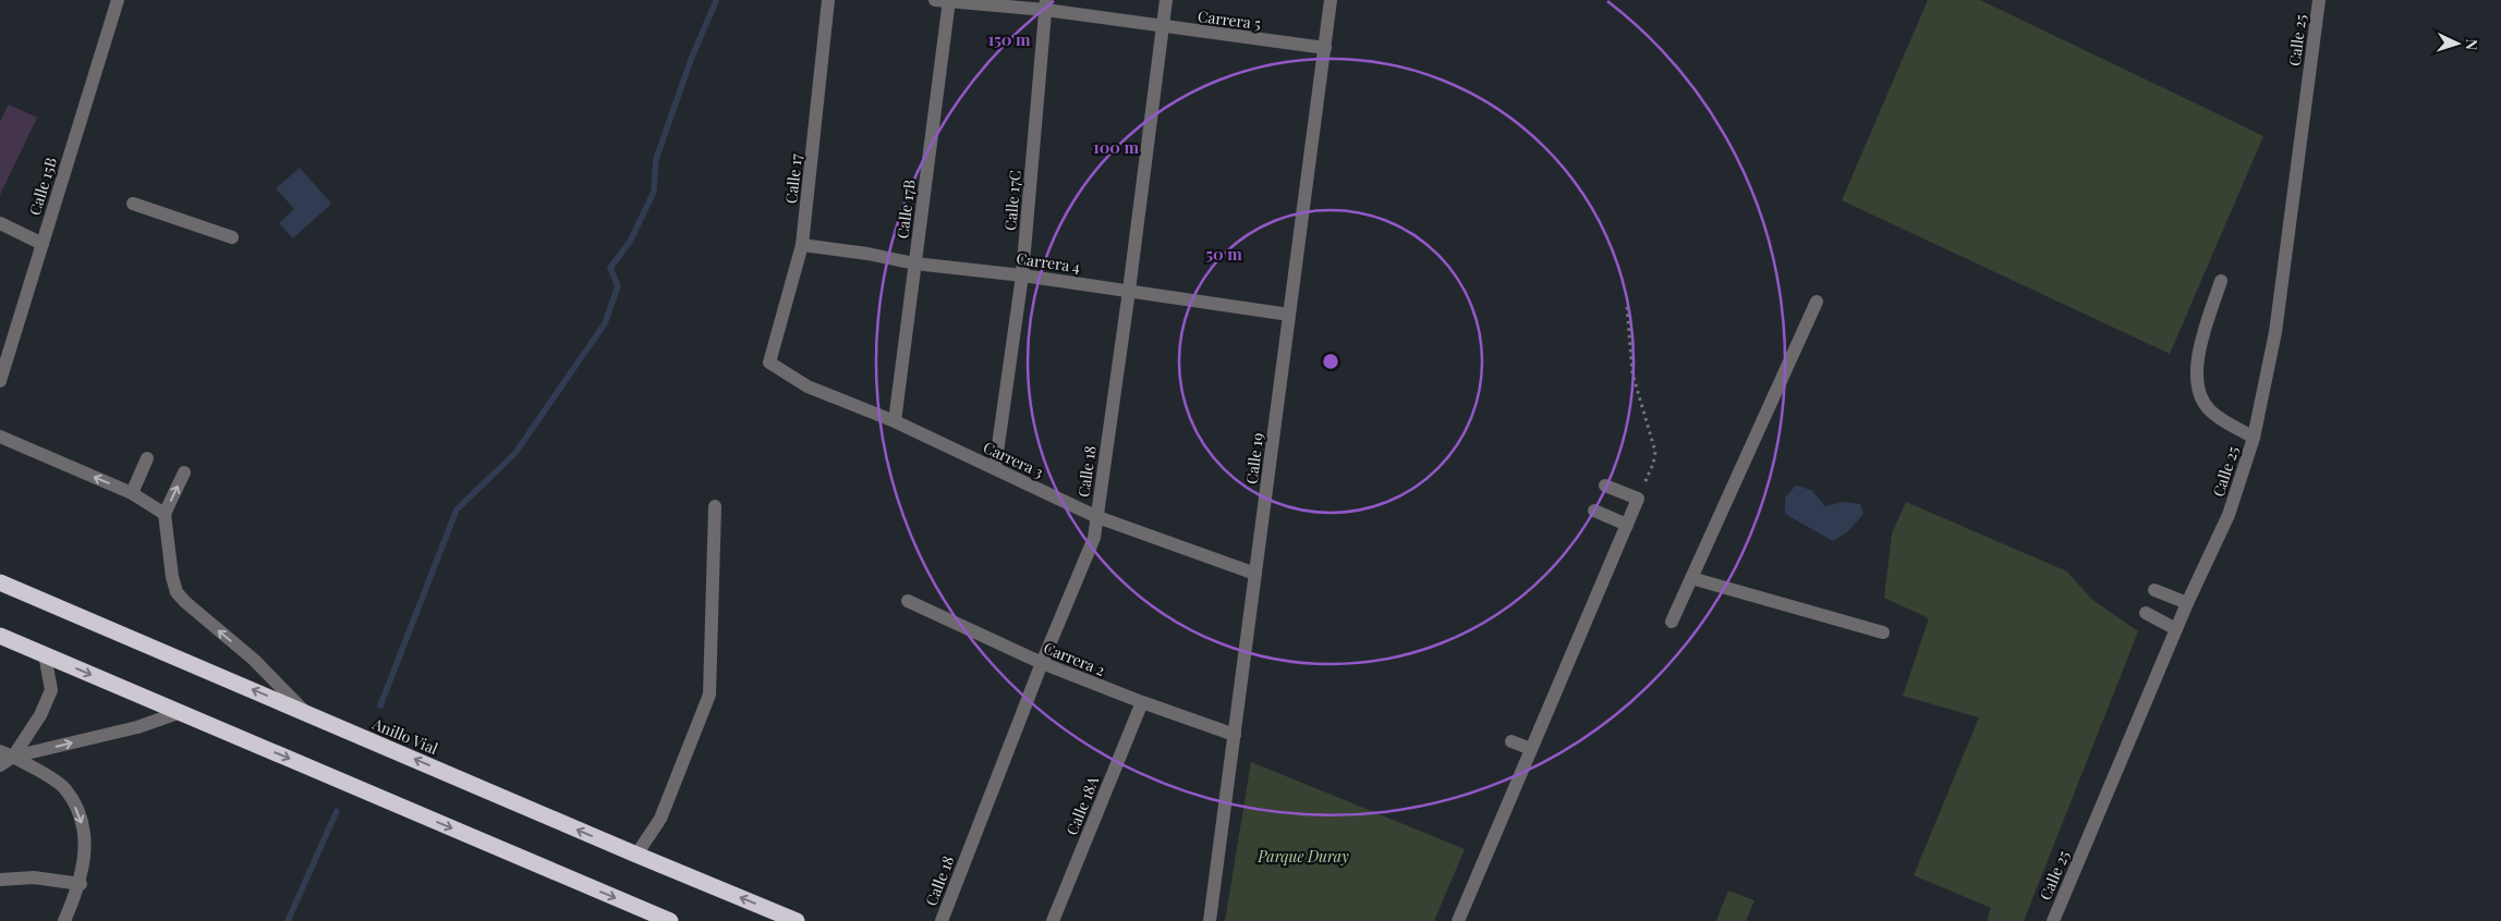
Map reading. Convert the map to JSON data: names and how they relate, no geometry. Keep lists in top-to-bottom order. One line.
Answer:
{"streets":{"highway":["Anillo Vial"],"street":["Carrera 5","Calle 25","Calle 17","Calle 15B","Calle 17C","Calle 17B","Carrera 4","Calle 19","Carrera 3","Calle 18","Carrera 2","Calle 18A"]},"crossings":[["Carrera 5","Calle 17C"],["Carrera 5","Calle 17B"],["Carrera 5","Calle 19"],["Carrera 5","Calle 18"],["Calle 17","Carrera 4"],["Calle 17","Carrera 3"],["Calle 17C","Carrera 4"],["Calle 17C","Carrera 3"],["Calle 17B","Carrera 4"],["Calle 17B","Carrera 3"],["Carrera 4","Calle 19"],["Carrera 4","Calle 18"],["Calle 19","Carrera 3"],["Calle 19","Carrera 2"],["Carrera 3","Calle 18"],["Calle 18","Carrera 2"],["Carrera 2","Calle 18A"]],"parks":["Parque Duray"],"north":"right","rings":["150 m","100 m","50 m"]}
